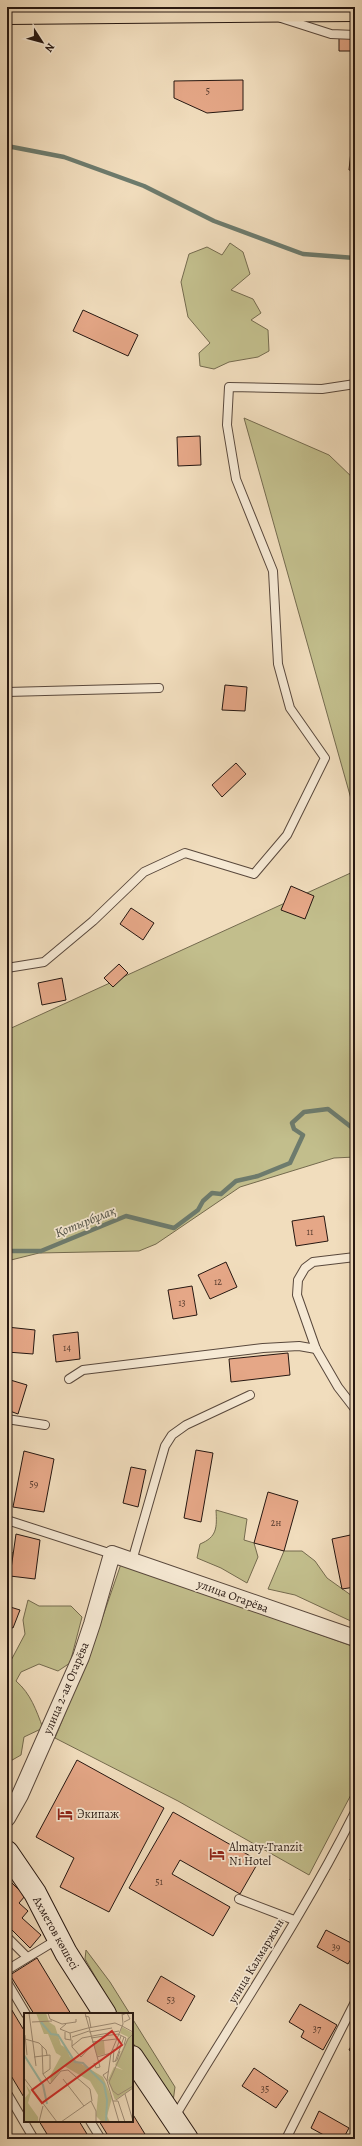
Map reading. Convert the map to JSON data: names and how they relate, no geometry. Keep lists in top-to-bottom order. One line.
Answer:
{"streets":{"main road":["Ахметов көшесі"],"street":["улица Огарёва","улица 2-ая Огарёва"],"lane":["улица Калмаржын"]},"crossings":[["улица Огарёва","улица 2-ая Огарёва"]],"water":["Қотырбұлақ"],"places":{"hotel":["Экипаж","Almaty-Tranzit N1 Hotel"]},"house_numbers":["5","11","12","13","14","59","2н","51","39","53","37","35"],"north":"bottom right"}
